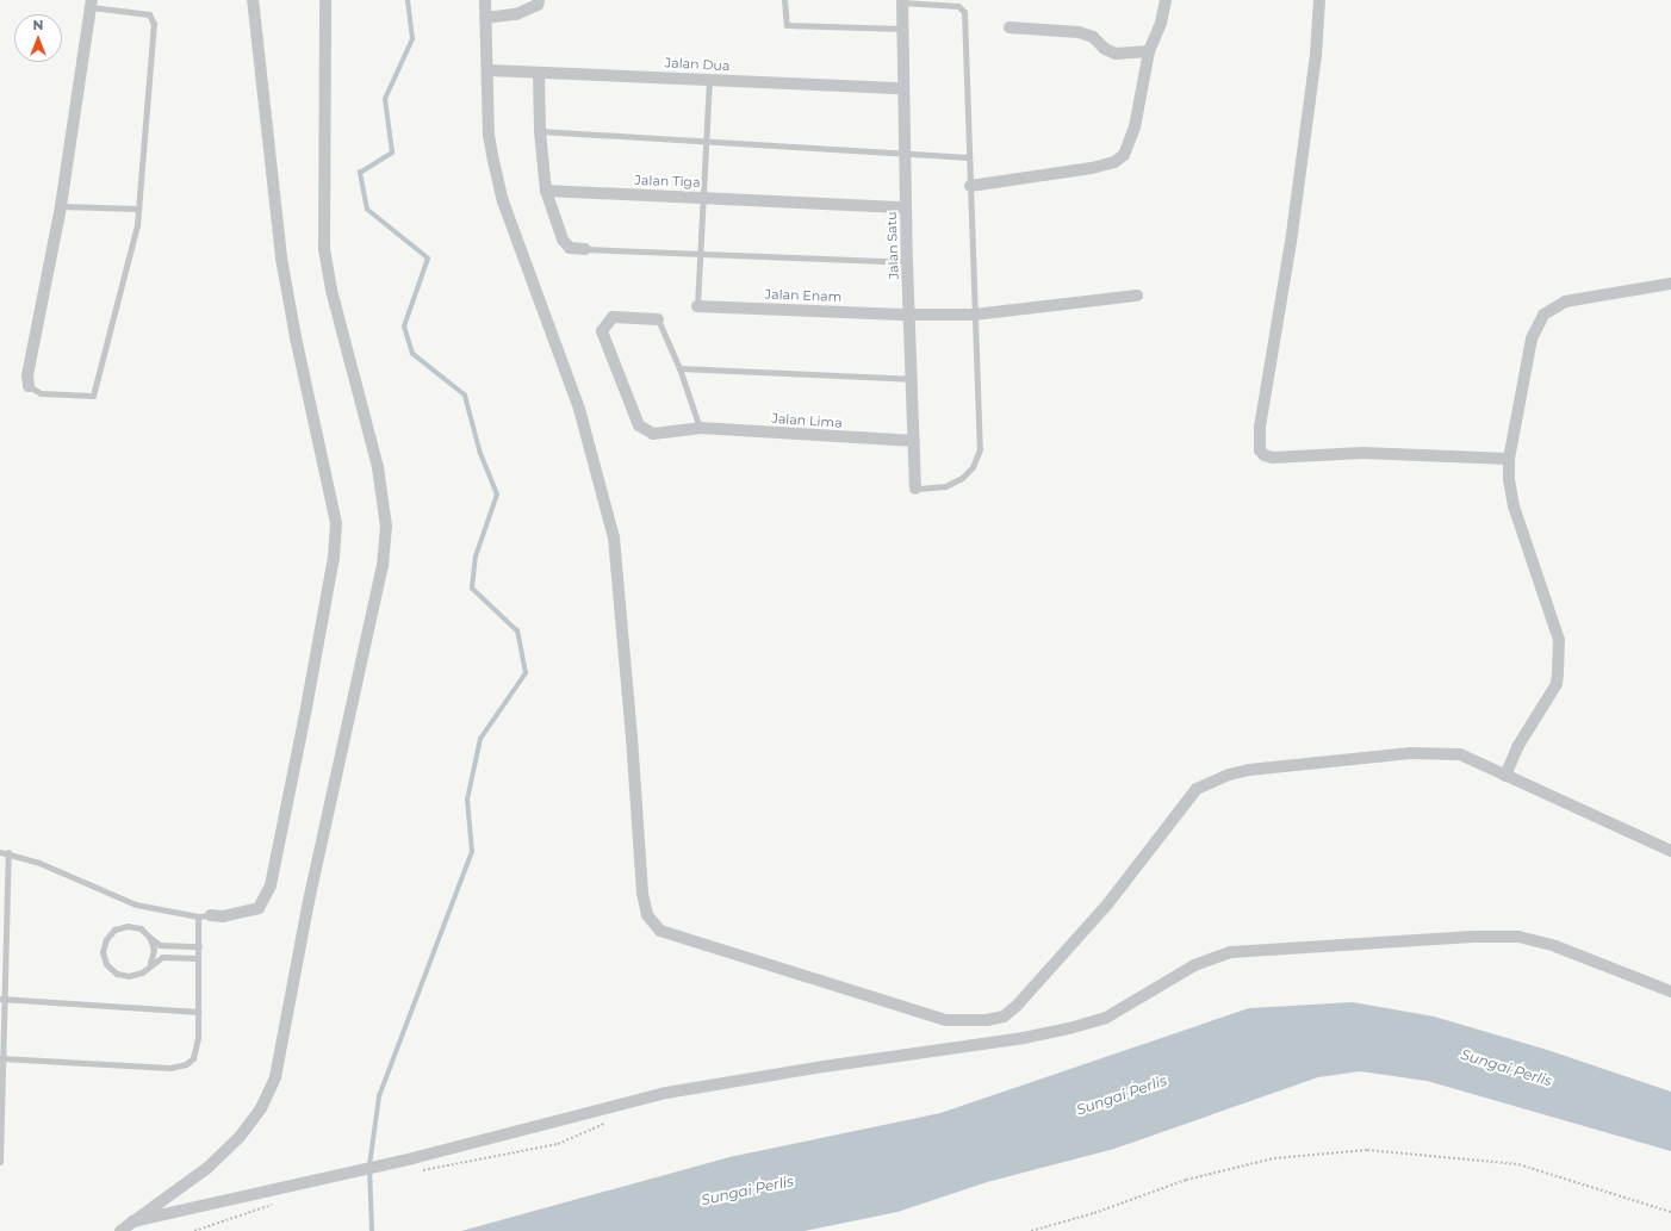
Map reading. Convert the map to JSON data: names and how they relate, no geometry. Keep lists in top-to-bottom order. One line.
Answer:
{"streets":{"street":["Jalan Dua","Jalan Tiga","Jalan Satu","Jalan Enam","Jalan Lima"]},"crossings":[["Jalan Dua","Jalan Satu"],["Jalan Tiga","Jalan Satu"],["Jalan Satu","Jalan Enam"],["Jalan Satu","Jalan Lima"]],"water":["Sungai Perlis"],"north":"top"}
